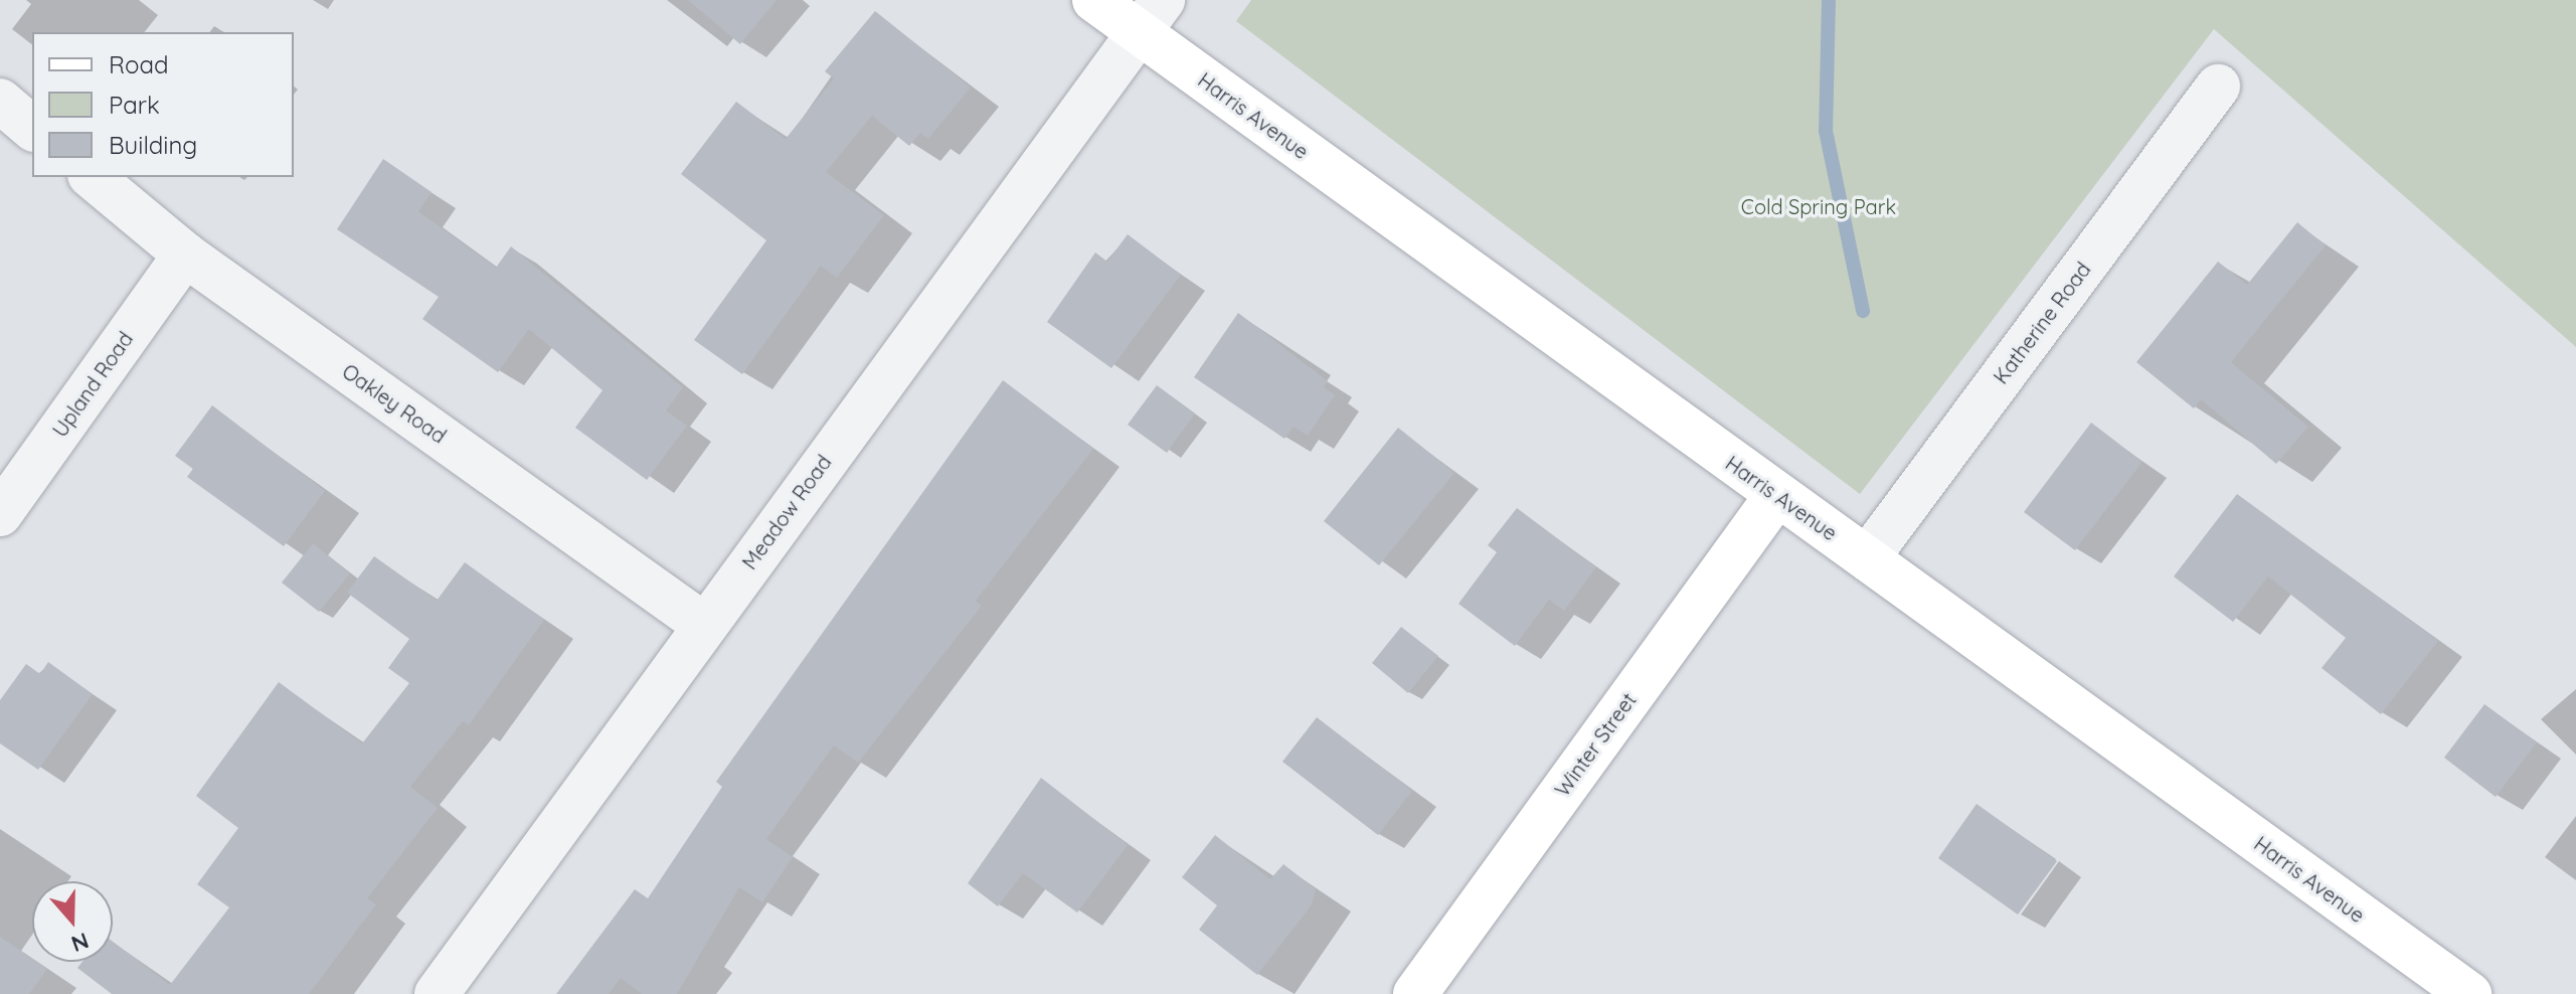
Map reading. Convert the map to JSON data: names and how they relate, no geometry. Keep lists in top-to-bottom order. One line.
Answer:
{"streets":{"main road":["Harris Avenue","Winter Street"],"street":["Katherine Road","Upland Road","Oakley Road","Meadow Road"]},"crossings":[["Harris Avenue","Katherine Road"],["Harris Avenue","Meadow Road"],["Harris Avenue","Winter Street"],["Upland Road","Oakley Road"],["Oakley Road","Meadow Road"]],"parks":["Cold Spring Park"],"legend":["Road","Park","Building"],"north":"bottom"}
